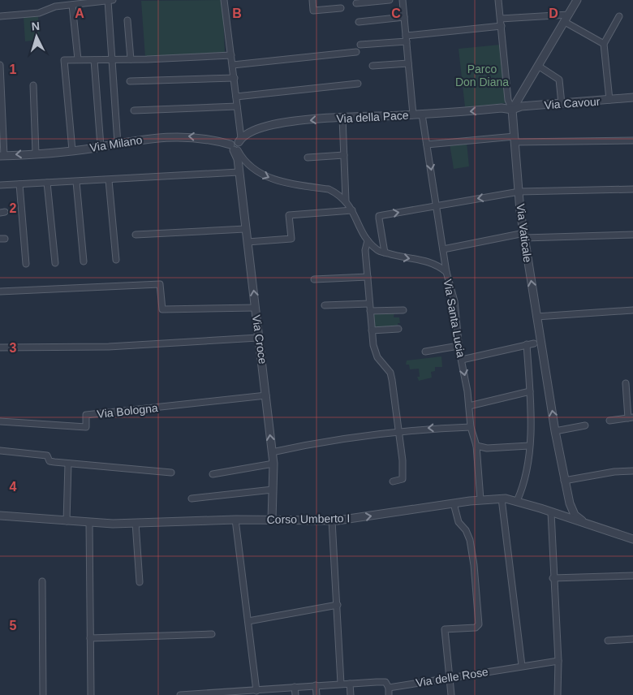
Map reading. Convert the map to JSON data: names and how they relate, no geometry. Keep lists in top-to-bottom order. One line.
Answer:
{"streets":{"street":["Via Cavour","Via della Pace","Via Milano","Via Vaticale","Via Santa Lucia","Via Croce","Via Bologna","Corso Umberto I","Via delle Rose"]},"crossings":[["Via Cavour","Via della Pace"],["Via Cavour","Via Vaticale"],["Via della Pace","Via Vaticale"],["Via Milano","Via Santa Lucia"],["Via Milano","Via Croce"],["Via Vaticale","Corso Umberto I"],["Via Santa Lucia","Via Croce"],["Via Santa Lucia","Corso Umberto I"],["Via Croce","Via Bologna"],["Via Croce","Corso Umberto I"]],"one_way":["Via Santa Lucia"],"parks":["Parco Don Diana"],"north":"top","grid":{"columns":["A","B","C","D"],"rows":["1","2","3","4","5"]}}
